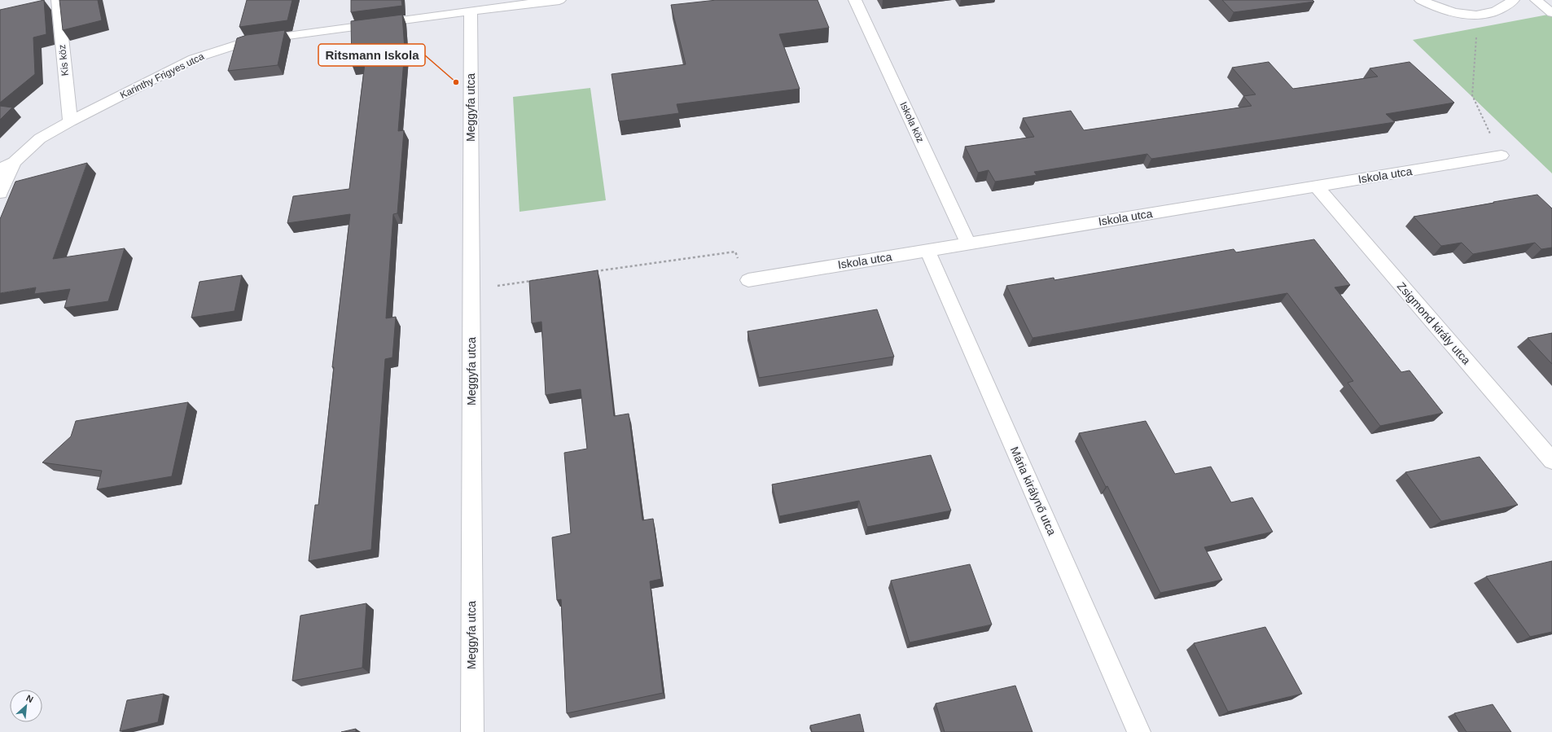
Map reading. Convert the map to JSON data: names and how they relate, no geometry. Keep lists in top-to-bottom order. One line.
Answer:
{"streets":{"street":["Kis köz","Karinthy Frigyes utca","Meggyfa utca","Iskola köz","Iskola utca","Zsigmond király utca","Mária királynő utca"]},"crossings":[["Kis köz","Karinthy Frigyes utca"],["Karinthy Frigyes utca","Meggyfa utca"],["Iskola köz","Iskola utca"],["Iskola utca","Zsigmond király utca"],["Iskola utca","Mária királynő utca"]],"places":["Ritsmann Iskola"],"north":"top right"}
